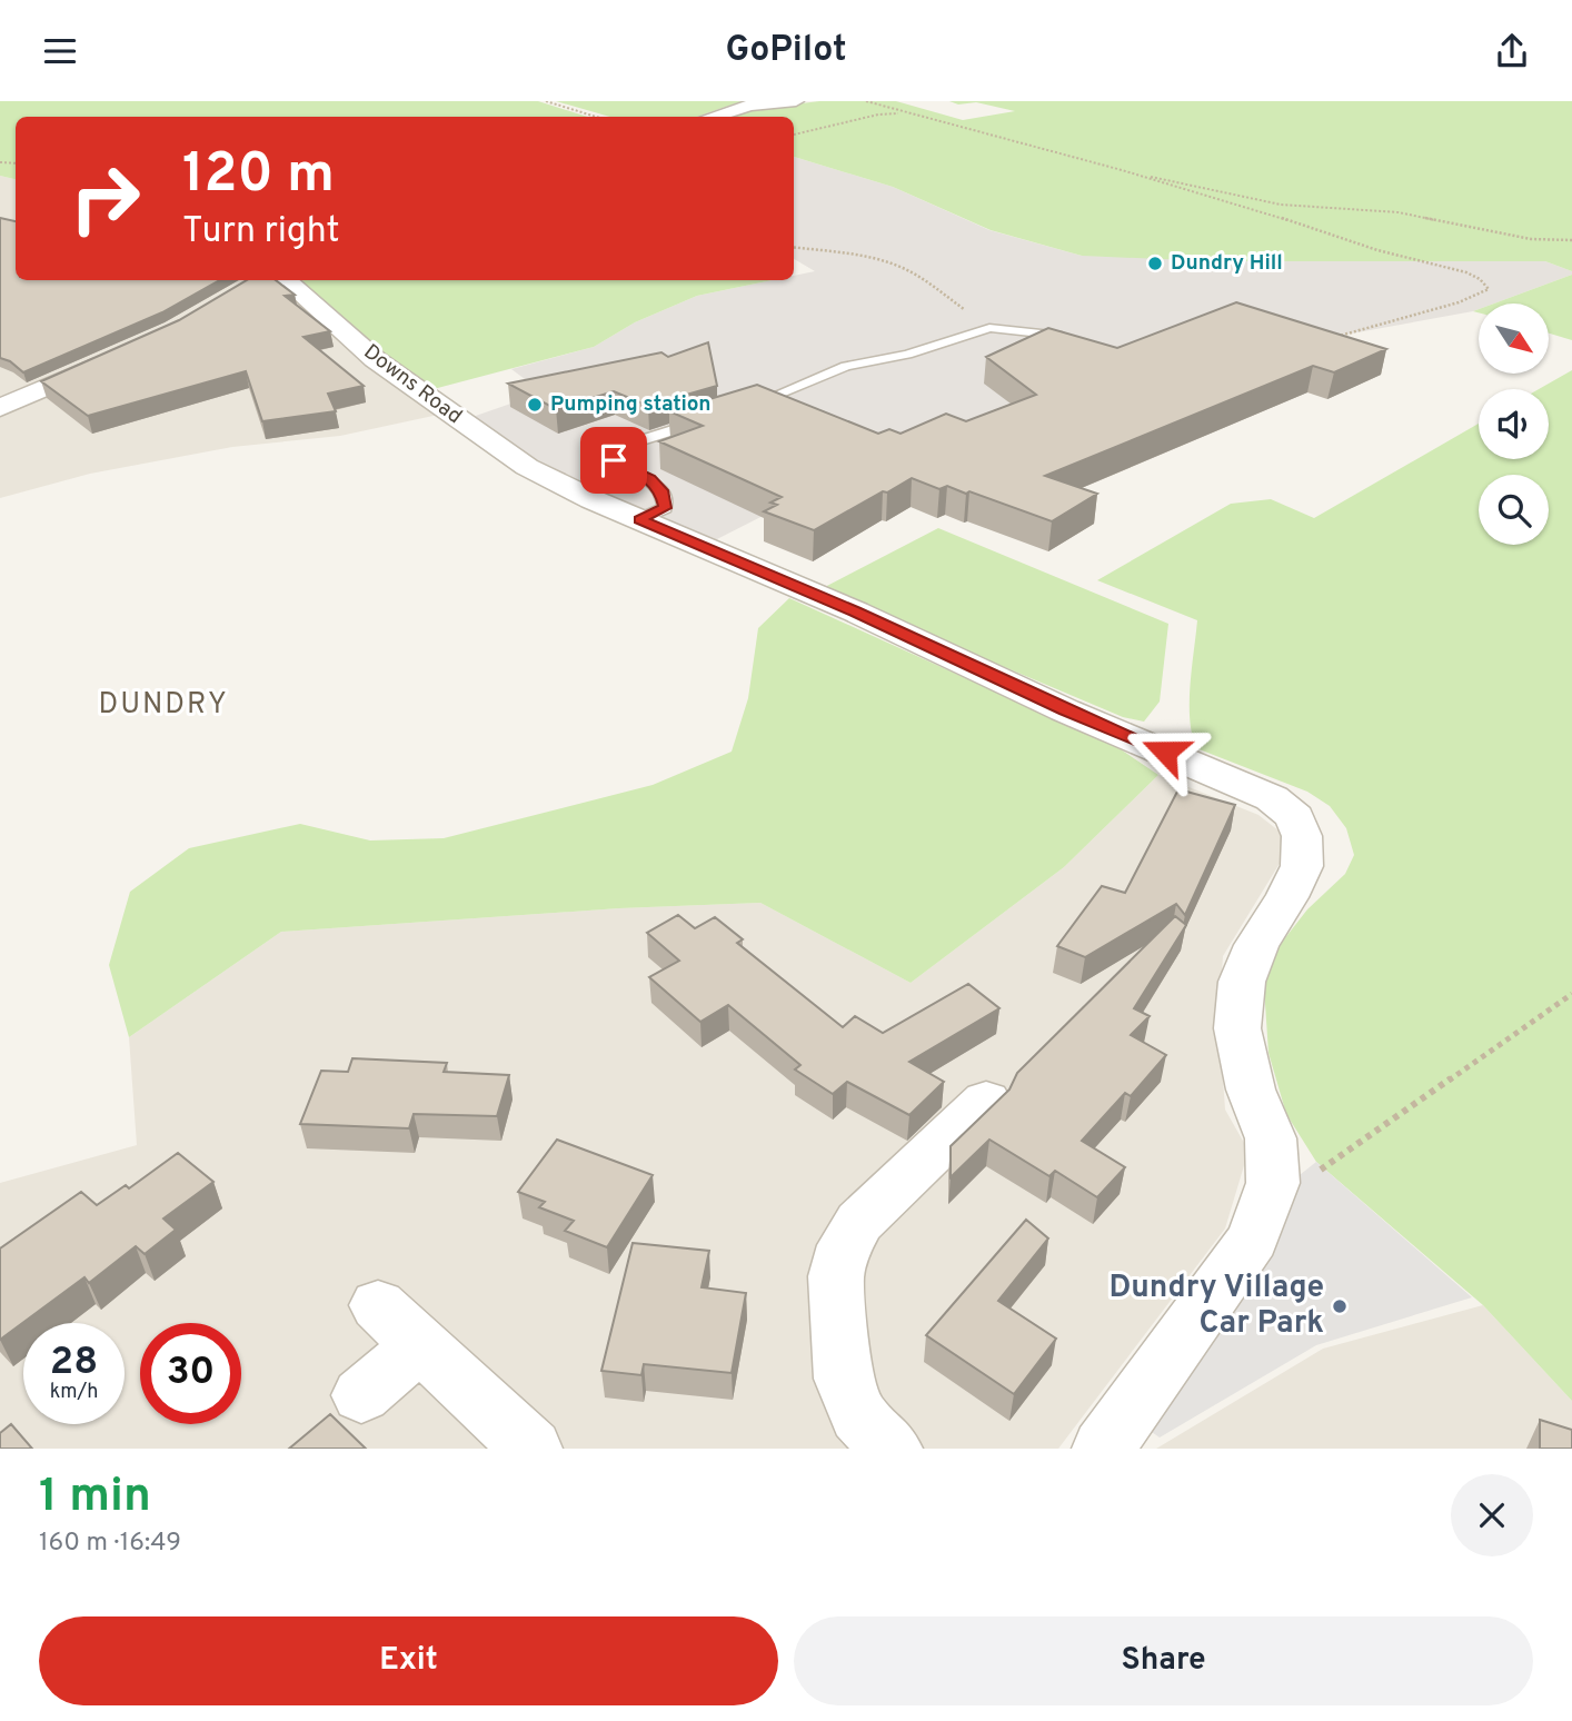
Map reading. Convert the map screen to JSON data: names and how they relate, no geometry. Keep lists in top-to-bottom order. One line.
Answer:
{"streets":{"street":["Downs Road"]},"districts":["DUNDRY"],"places":["Dundry Hill","Pumping station","Dundry Village Car Park"],"north":"bottom right","page":{"header":"GoPilot","turn":["120 m","Turn right"],"speed":"28 km/h","limit":"30","heading":["1 min","160 m · 16:49"],"buttons":["Exit","Share"]}}
